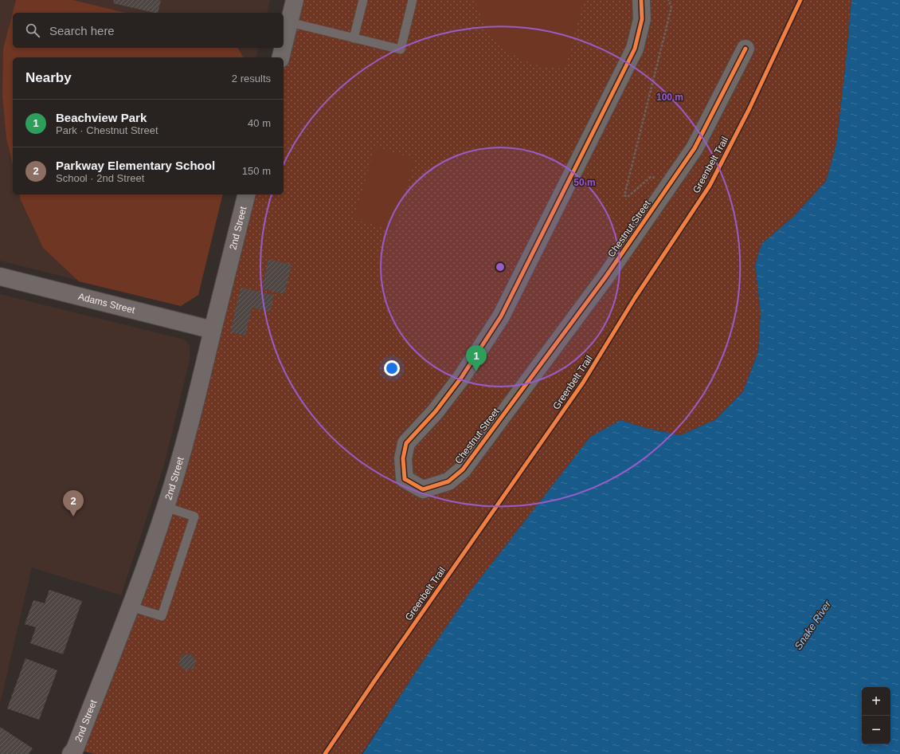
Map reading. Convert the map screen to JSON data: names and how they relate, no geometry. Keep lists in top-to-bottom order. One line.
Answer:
{"streets":{"street":["2nd Street","Chestnut Street","Adams Street"],"cycle path":["Greenbelt Trail"]},"crossings":[["2nd Street","Adams Street"]],"water":["Snake River"],"page":{"search":"Search here","heading":["Nearby","2 results"],"list":[{"mark":"1","name":"Beachview Park","note":"Park · Chestnut Street","value":"40 m"},{"mark":"2","name":"Parkway Elementary School","note":"School · 2nd Street","value":"150 m"}],"pins":["1","2"],"map_buttons":["+","−"]},"rings":["100 m","50 m"]}
